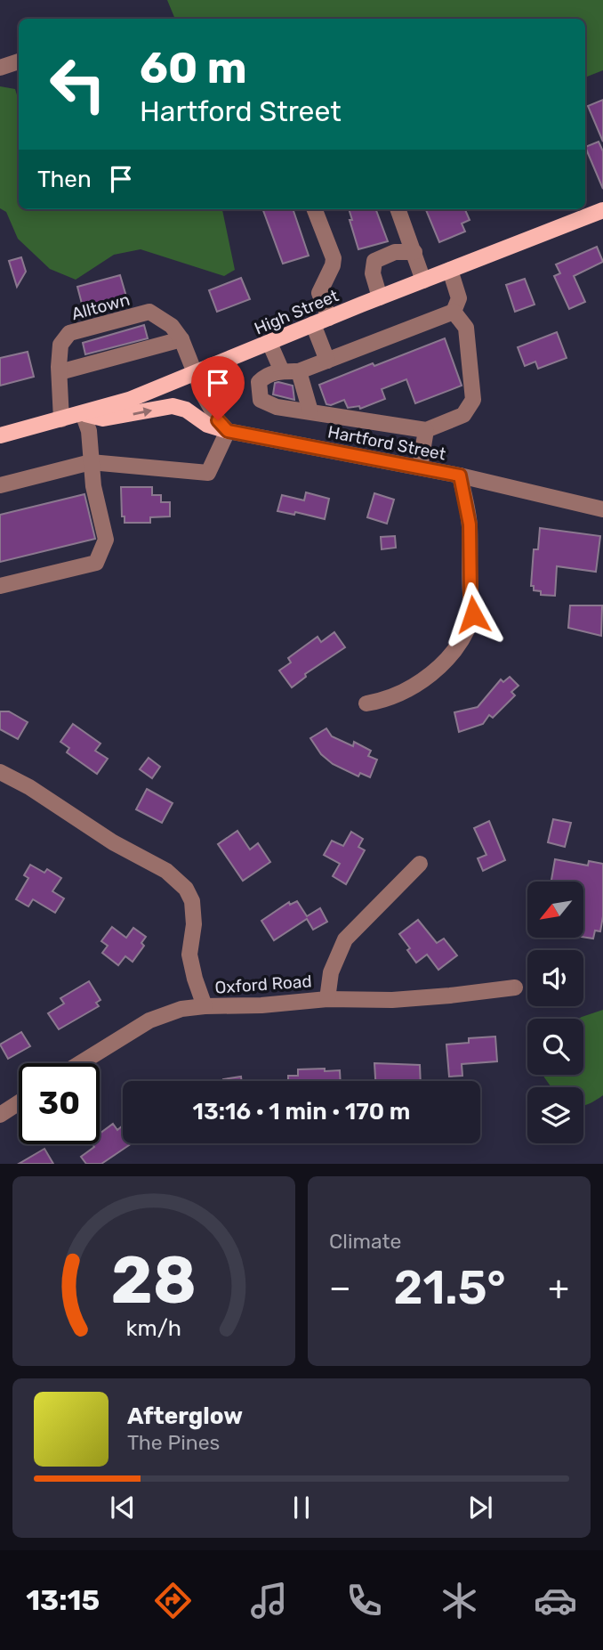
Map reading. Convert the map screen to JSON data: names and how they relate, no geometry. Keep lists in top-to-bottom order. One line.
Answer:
{"streets":{"main road":["High Street"],"street":["Alltown","Hartford Street","Oxford Road"]},"crossings":[["Alltown","High Street"]],"north":"bottom left","page":{"turn":["60 m","Hartford Street"],"then":"Then","limit":"30","trip":"13:16 · 1 min · 170 m","tile":"Climate","heat":["−","21.5°","+"],"song":["Afterglow","The Pines"],"tabs":"13:15","gauge":["28","km/h"]}}
